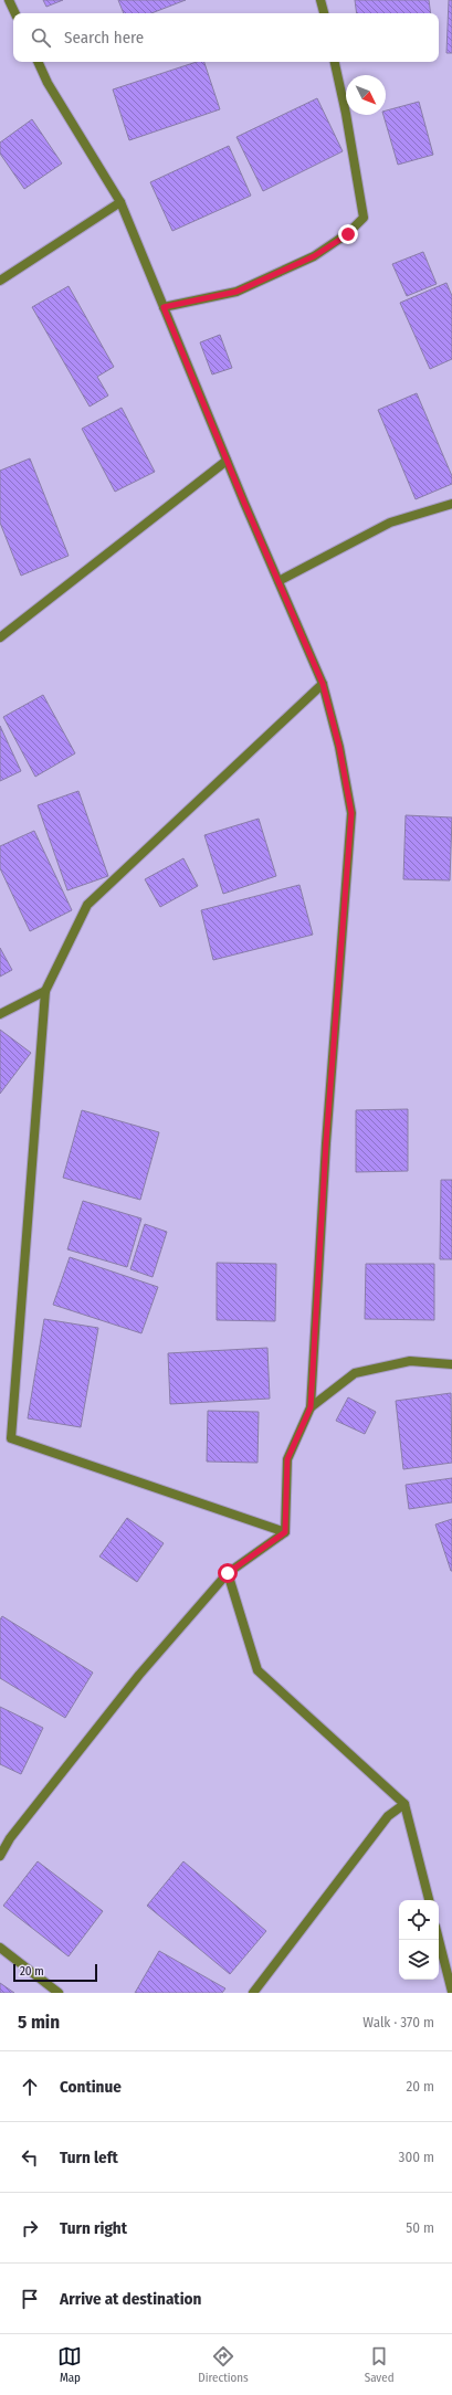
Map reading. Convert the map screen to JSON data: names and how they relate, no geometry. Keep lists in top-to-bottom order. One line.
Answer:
{"scale_bar":"20 m","north":"bottom right","page":{"search":"Search here","scale":"20 m","heading":["5 min","Walk · 370 m"],"list":[["Continue","20 m"],["Turn left","300 m"],["Turn right","50 m"],"Arrive at destination"],"nav":["Map","Directions","Saved"]}}
